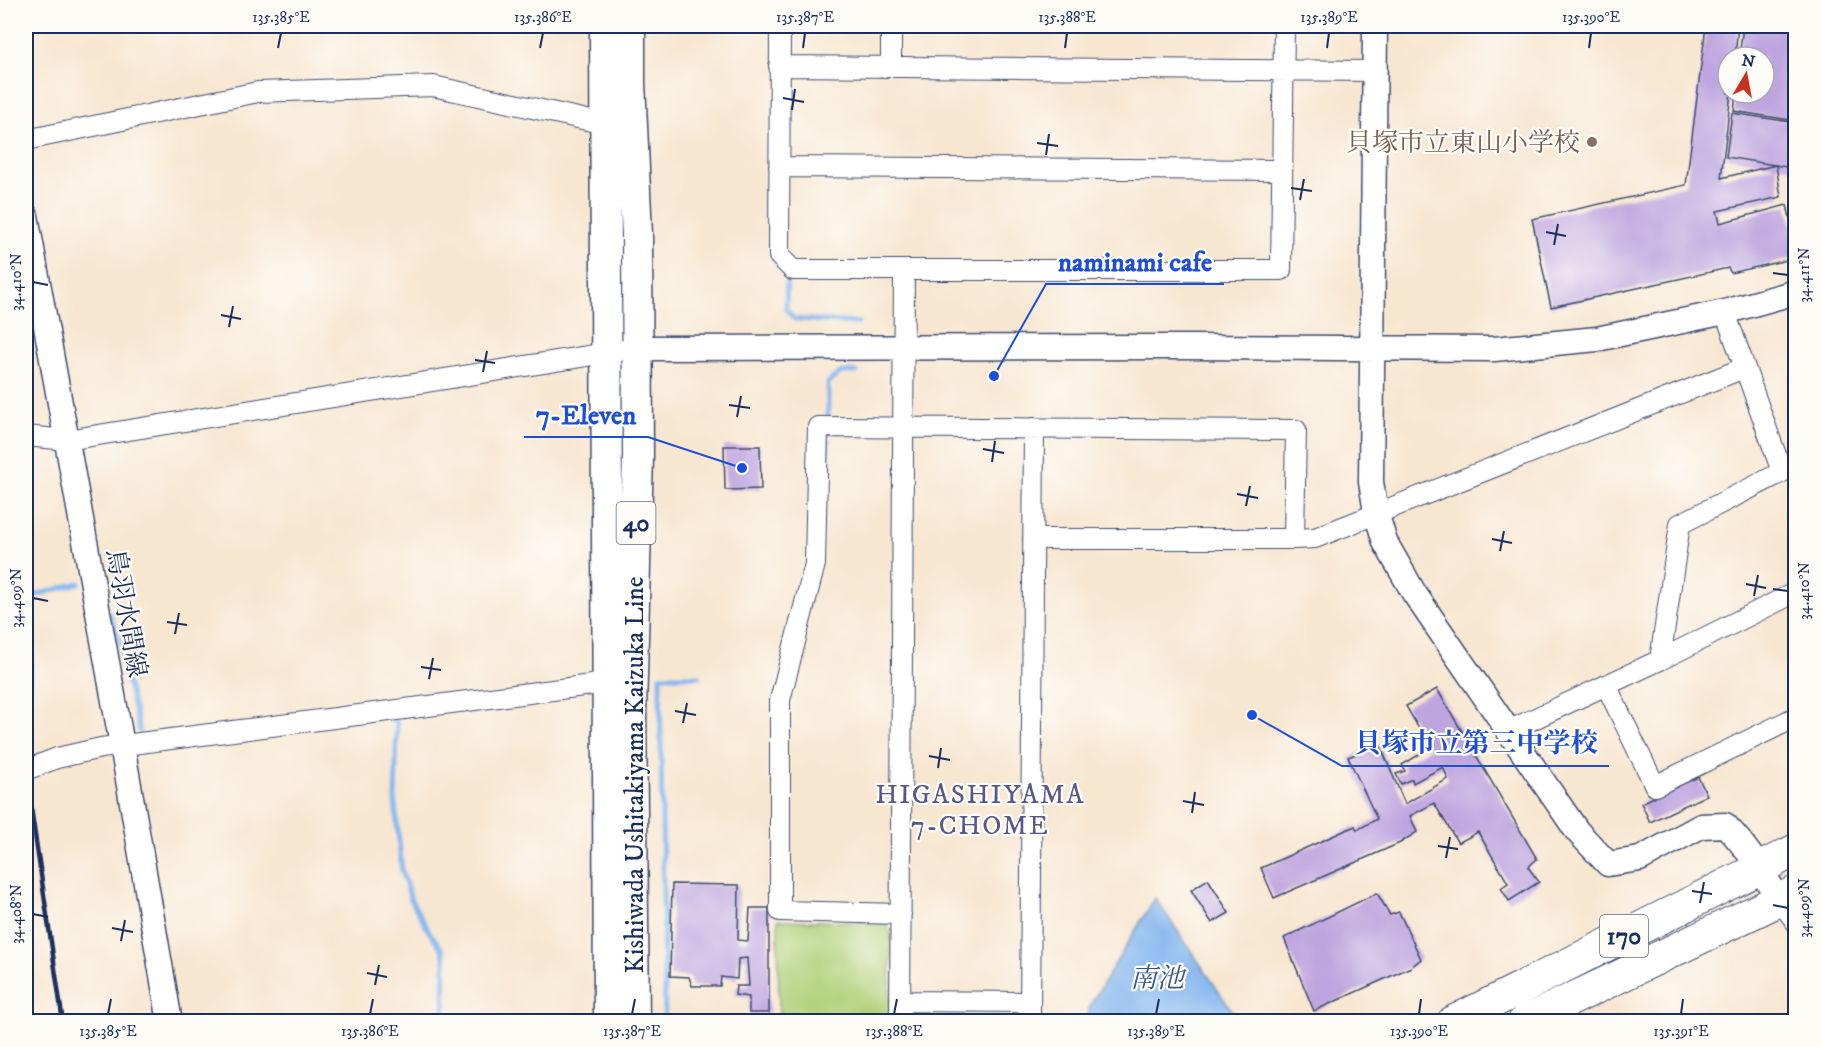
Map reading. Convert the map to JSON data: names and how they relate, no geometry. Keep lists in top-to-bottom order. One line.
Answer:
{"streets":{"highway":["170"],"main road":["40","Kishiwada Ushitakiyama Kaizuka Line"],"street":["鳥羽水間線"]},"districts":["HIGASHIYAMA 7-CHOME"],"water":["南池"],"places":["貝塚市立東山小学校","naminami cafe","7-Eleven","貝塚市立第三中学校"],"north":"top","coordinates":["135.385°E","135.386°E","135.387°E","135.388°E","135.389°E","135.390°E","34.411°N","34.410°N","34.409°N","34.408°N","135.391°E"]}
